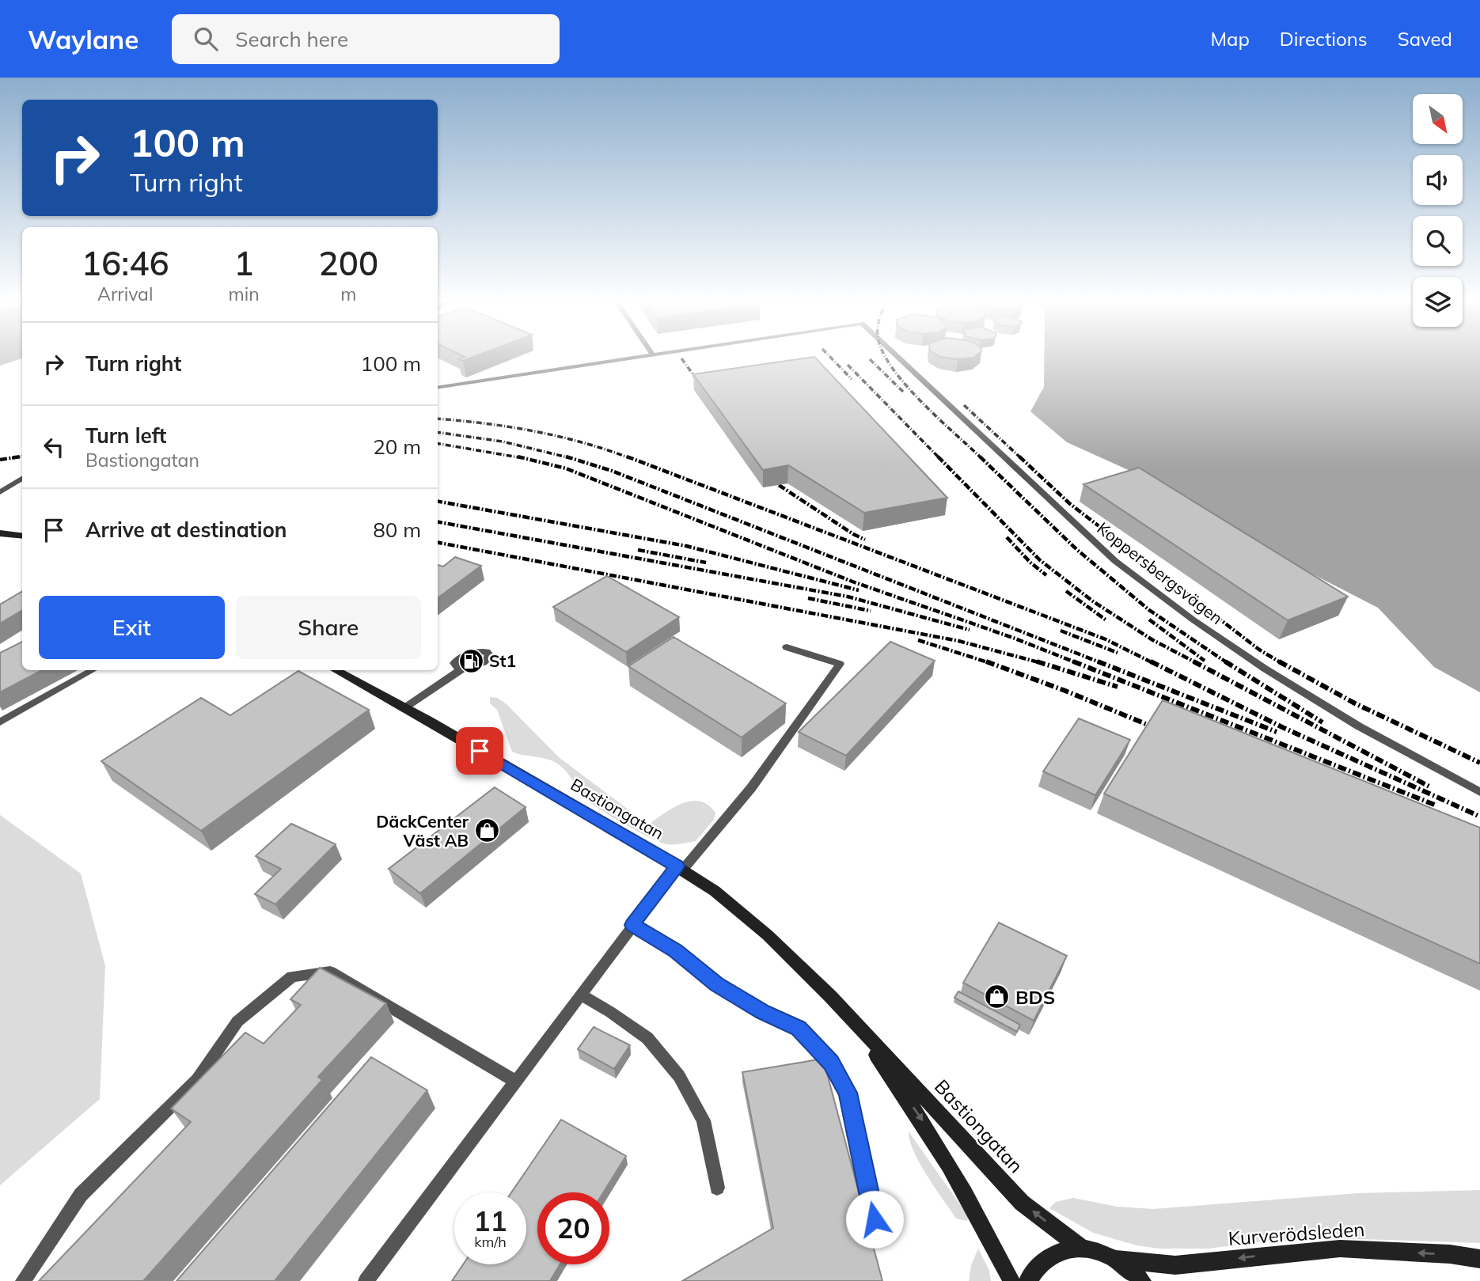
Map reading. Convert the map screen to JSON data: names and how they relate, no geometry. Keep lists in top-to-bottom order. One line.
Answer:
{"streets":{"main road":["Bastiongatan","Kurverödsleden"],"lane":["Koppersbergsvägen"]},"crossings":[["Bastiongatan","Kurverödsleden"]],"one_way":["Kurverödsleden"],"places":{"fuel station":["St1"],"shop":["DäckCenter Väst AB","BDS"]},"north":"bottom right","page":{"header":"Waylane","search":"Search here","nav":["Map","Directions","Saved"],"turn":["100 m","Turn right"],"eta":["16:46","Arrival","1","min","200","m"],"list":[{"name":"Turn right","value":"100 m"},{"name":"Turn left","note":"Bastiongatan","value":"20 m"},{"name":"Arrive at destination","value":"80 m"}],"buttons":["Exit","Share"],"speed":"11 km/h","limit":"20"}}
